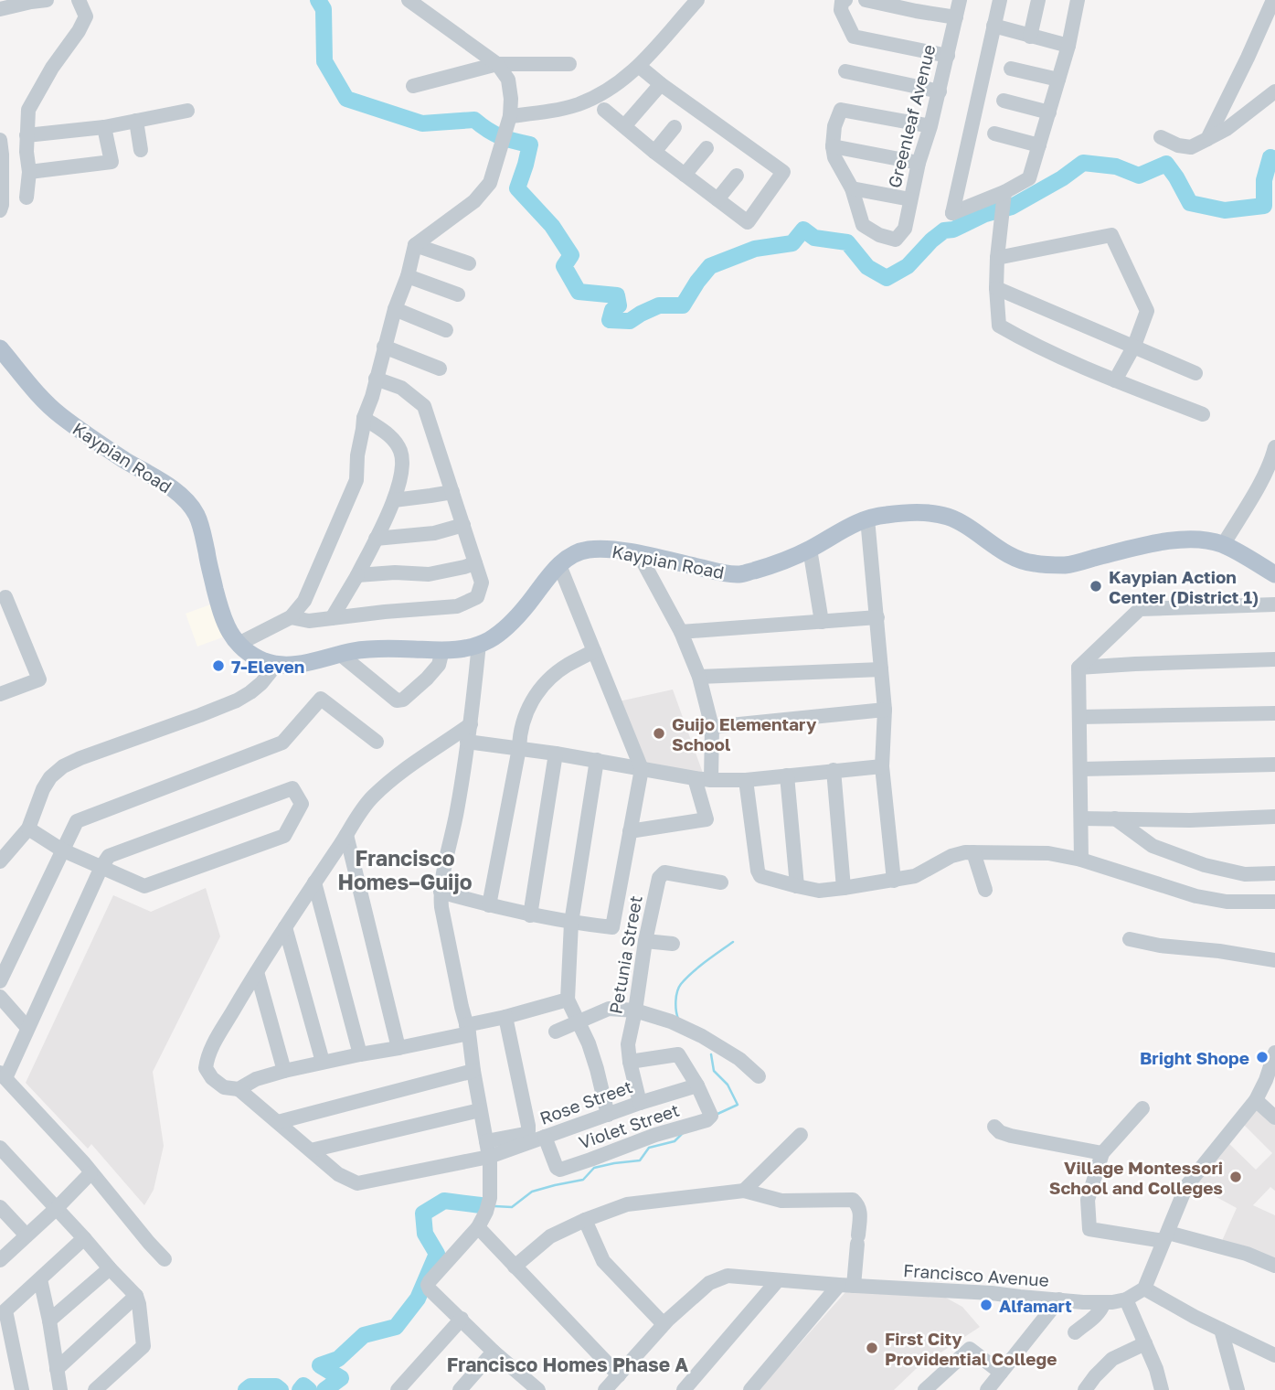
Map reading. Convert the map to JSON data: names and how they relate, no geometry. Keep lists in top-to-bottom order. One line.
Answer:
{"streets":{"main road":["Kaypian Road"],"street":["Greenleaf Avenue","Petunia Street","Rose Street","Violet Street","Francisco Avenue"]},"crossings":[["Petunia Street","Rose Street"],["Rose Street","Violet Street"]],"districts":["Francisco Homes–Guijo","Francisco Homes Phase A"],"places":["Kaypian Action Center (District 1)","7-Eleven","Guijo Elementary School","Bright Shope","Village Montessori School and Colleges","Alfamart","First City Providential College"]}
